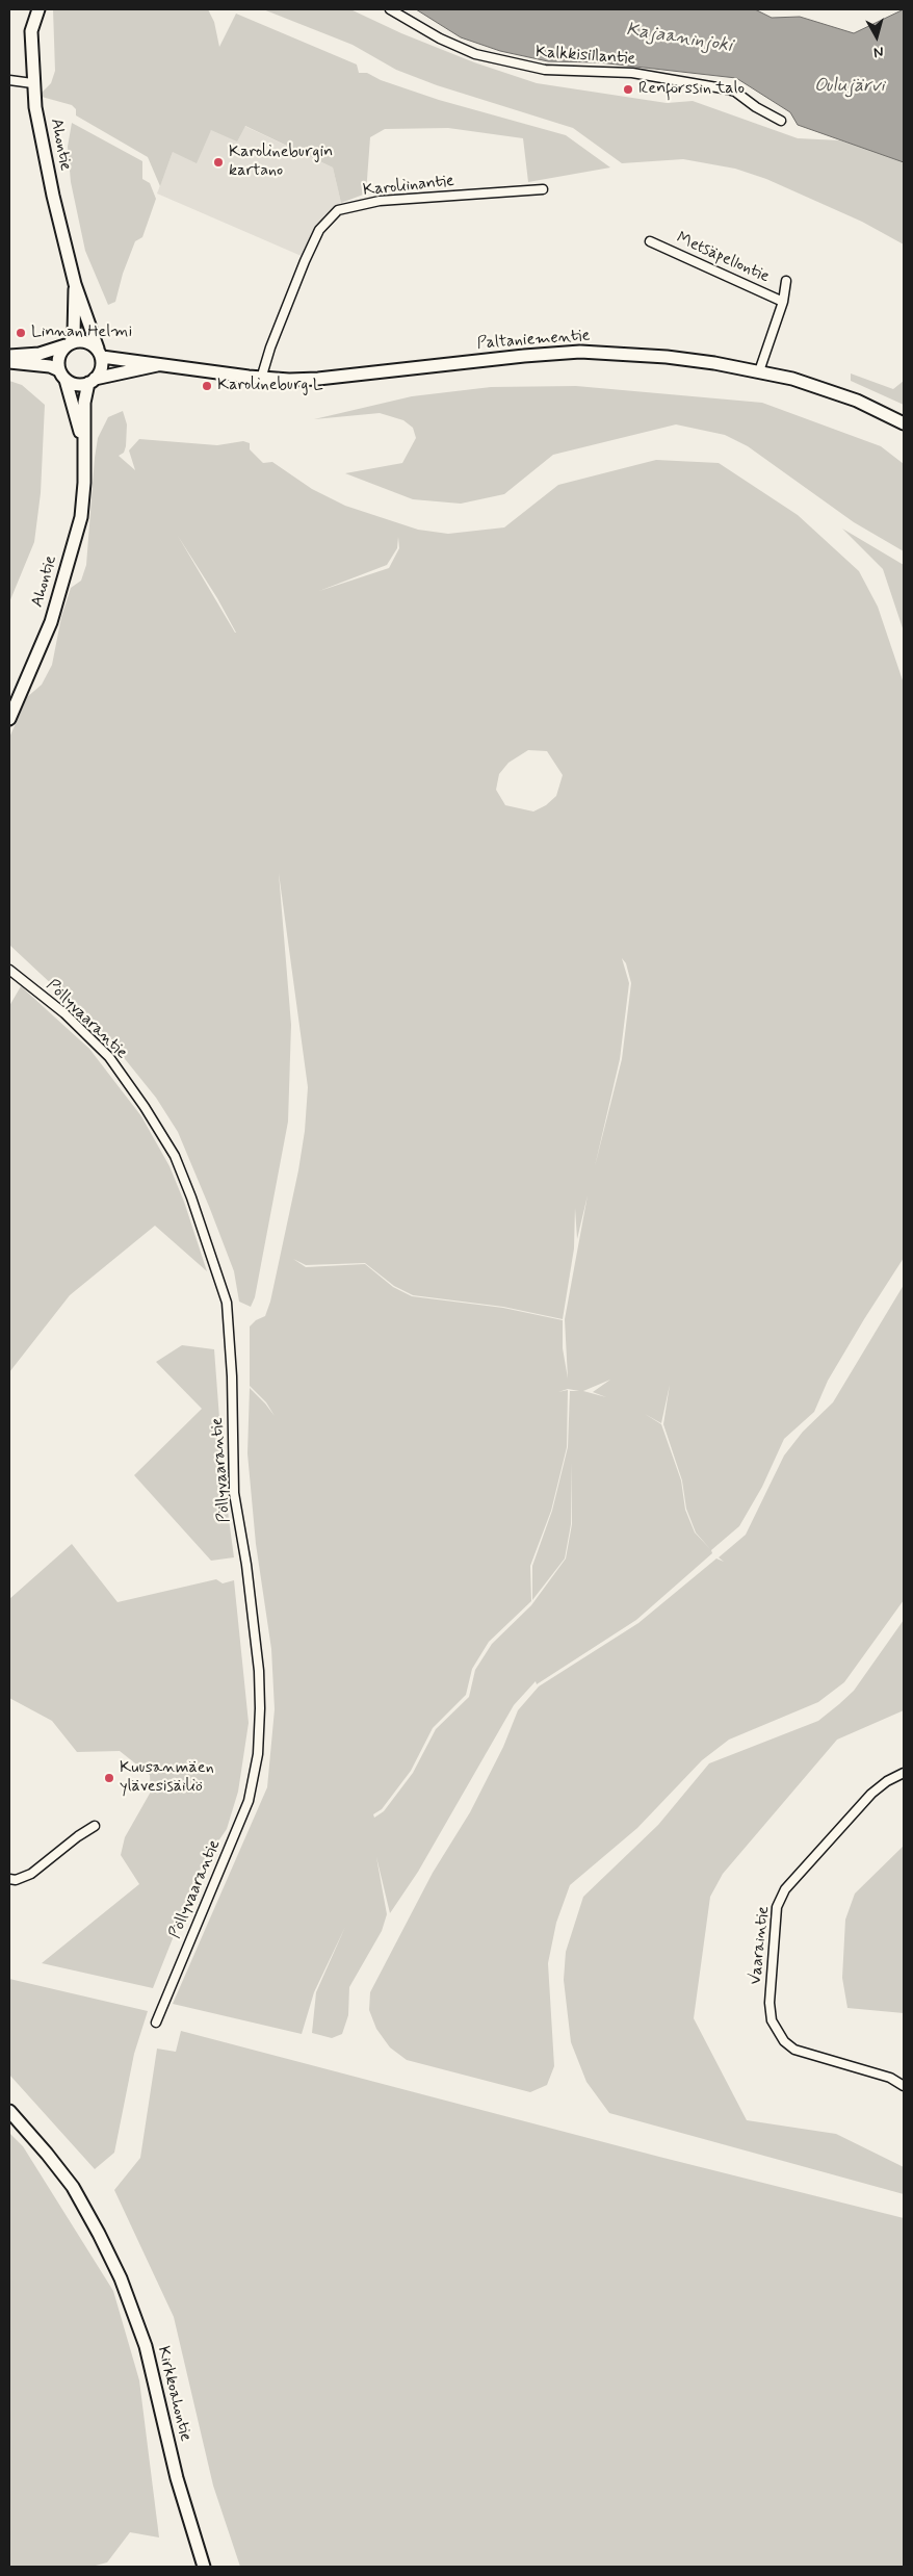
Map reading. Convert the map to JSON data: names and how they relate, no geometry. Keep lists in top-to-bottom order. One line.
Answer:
{"streets":{"street":["Kalkkisillantie","Ahontie","Karoliinantie","Metsäpellontie","Paltaniementie","Pöllyvaarantie","Vaaraintie","Kirkkoahontie"]},"crossings":[["Ahontie","Paltaniementie"],["Karoliinantie","Paltaniementie"],["Metsäpellontie","Paltaniementie"]],"water":["Kajaaninjoki","Oulujärvi"],"places":["Renforssin talo","Karolineburgin kartano","Linnan Helmi","Karolineburg L","Kuusanmäen ylävesisäiliö"],"north":"bottom"}
